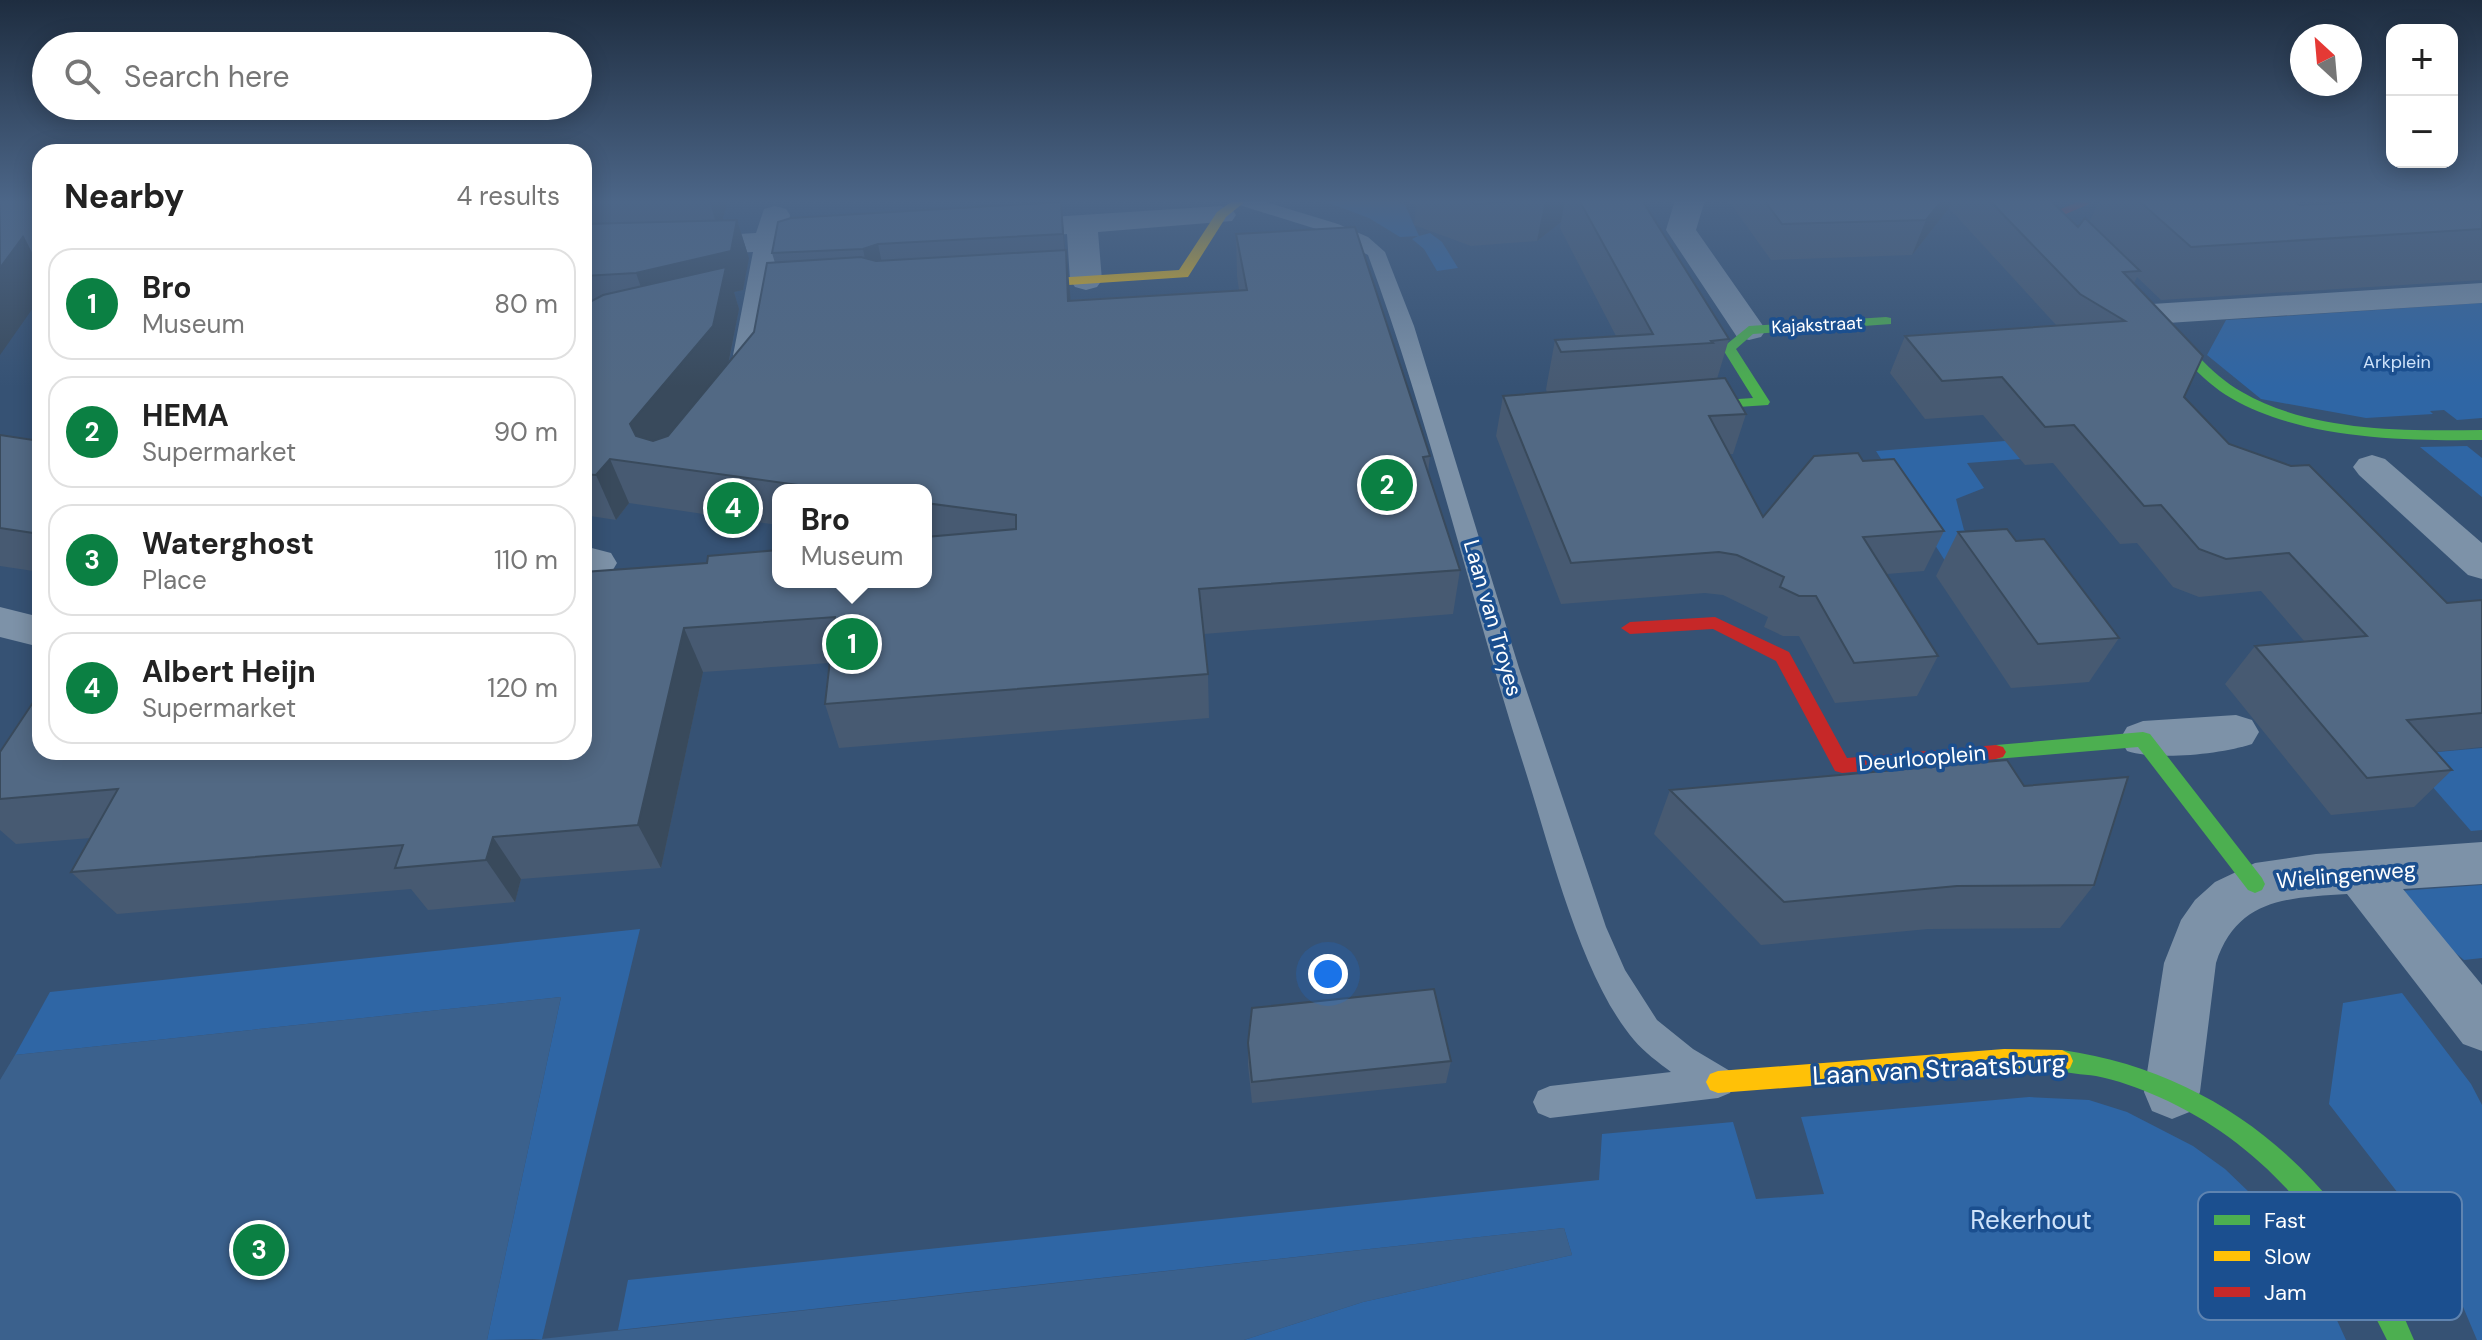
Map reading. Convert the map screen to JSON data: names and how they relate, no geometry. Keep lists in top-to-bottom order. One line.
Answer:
{"streets":{"street":["Kajakstraat","Deurlooplein","Wielingenweg","Laan van Straatsburg"],"lane":["Laan van Troyes"]},"crossings":[["Laan van Troyes","Laan van Straatsburg"],["Wielingenweg","Laan van Straatsburg"]],"parks":["Arkplein","Rekerhout"],"legend":["Fast","Slow","Jam"],"north":"top left","page":{"map_buttons":["+","−"],"search":"Search here","heading":["Nearby","4 results"],"list":[{"mark":"1","name":"Bro","note":"Museum","value":"80 m"},{"mark":"2","name":"HEMA","note":"Supermarket","value":"90 m"},{"mark":"3","name":"Waterghost","note":"Place","value":"110 m"},{"mark":"4","name":"Albert Heijn","note":"Supermarket","value":"120 m"}],"pins":["2","4","1","3"],"popup":["Bro","Museum"]}}
